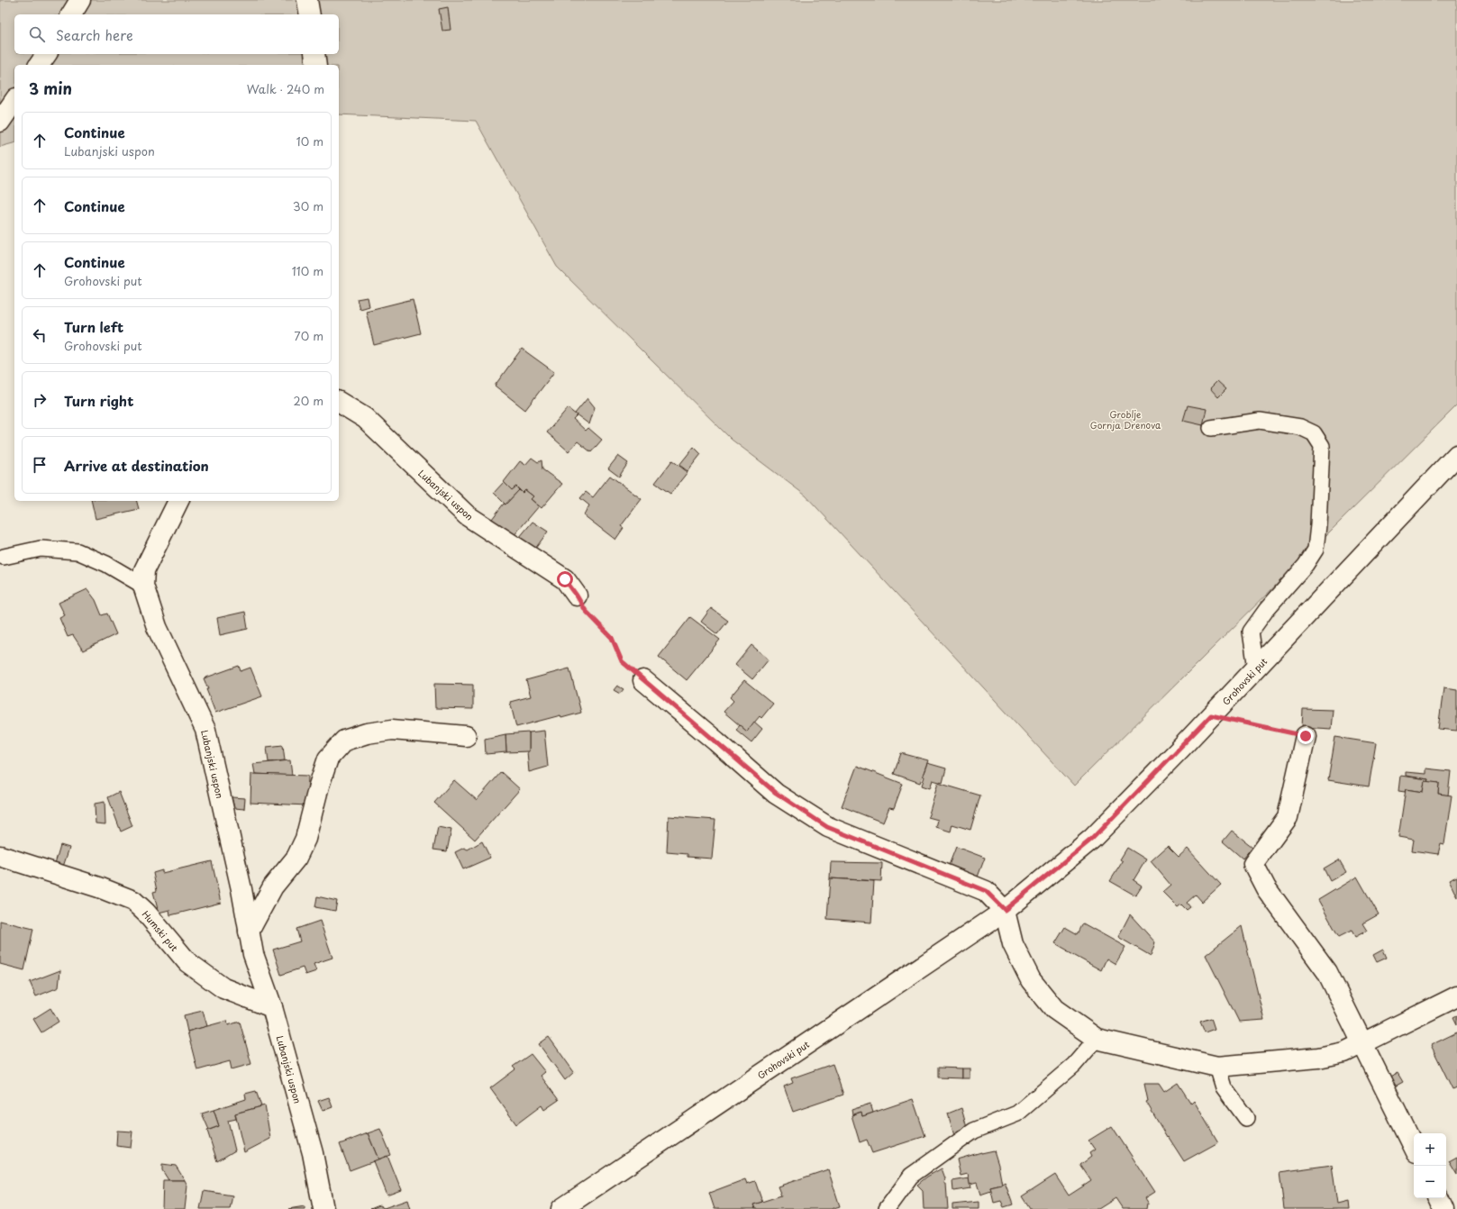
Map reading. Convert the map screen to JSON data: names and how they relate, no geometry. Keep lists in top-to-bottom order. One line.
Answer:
{"streets":{"street":["Lubanjski uspon","Grohovski put","Humski put"]},"crossings":[["Lubanjski uspon","Humski put"]],"parks":["Groblje Gornja Drenova"],"page":{"search":"Search here","heading":["3 min","Walk · 240 m"],"list":[["Continue","Lubanjski uspon","10 m"],["Continue","30 m"],["Continue","Grohovski put","110 m"],["Turn left","Grohovski put","70 m"],["Turn right","20 m"],"Arrive at destination"],"map_buttons":["+","−"]}}
